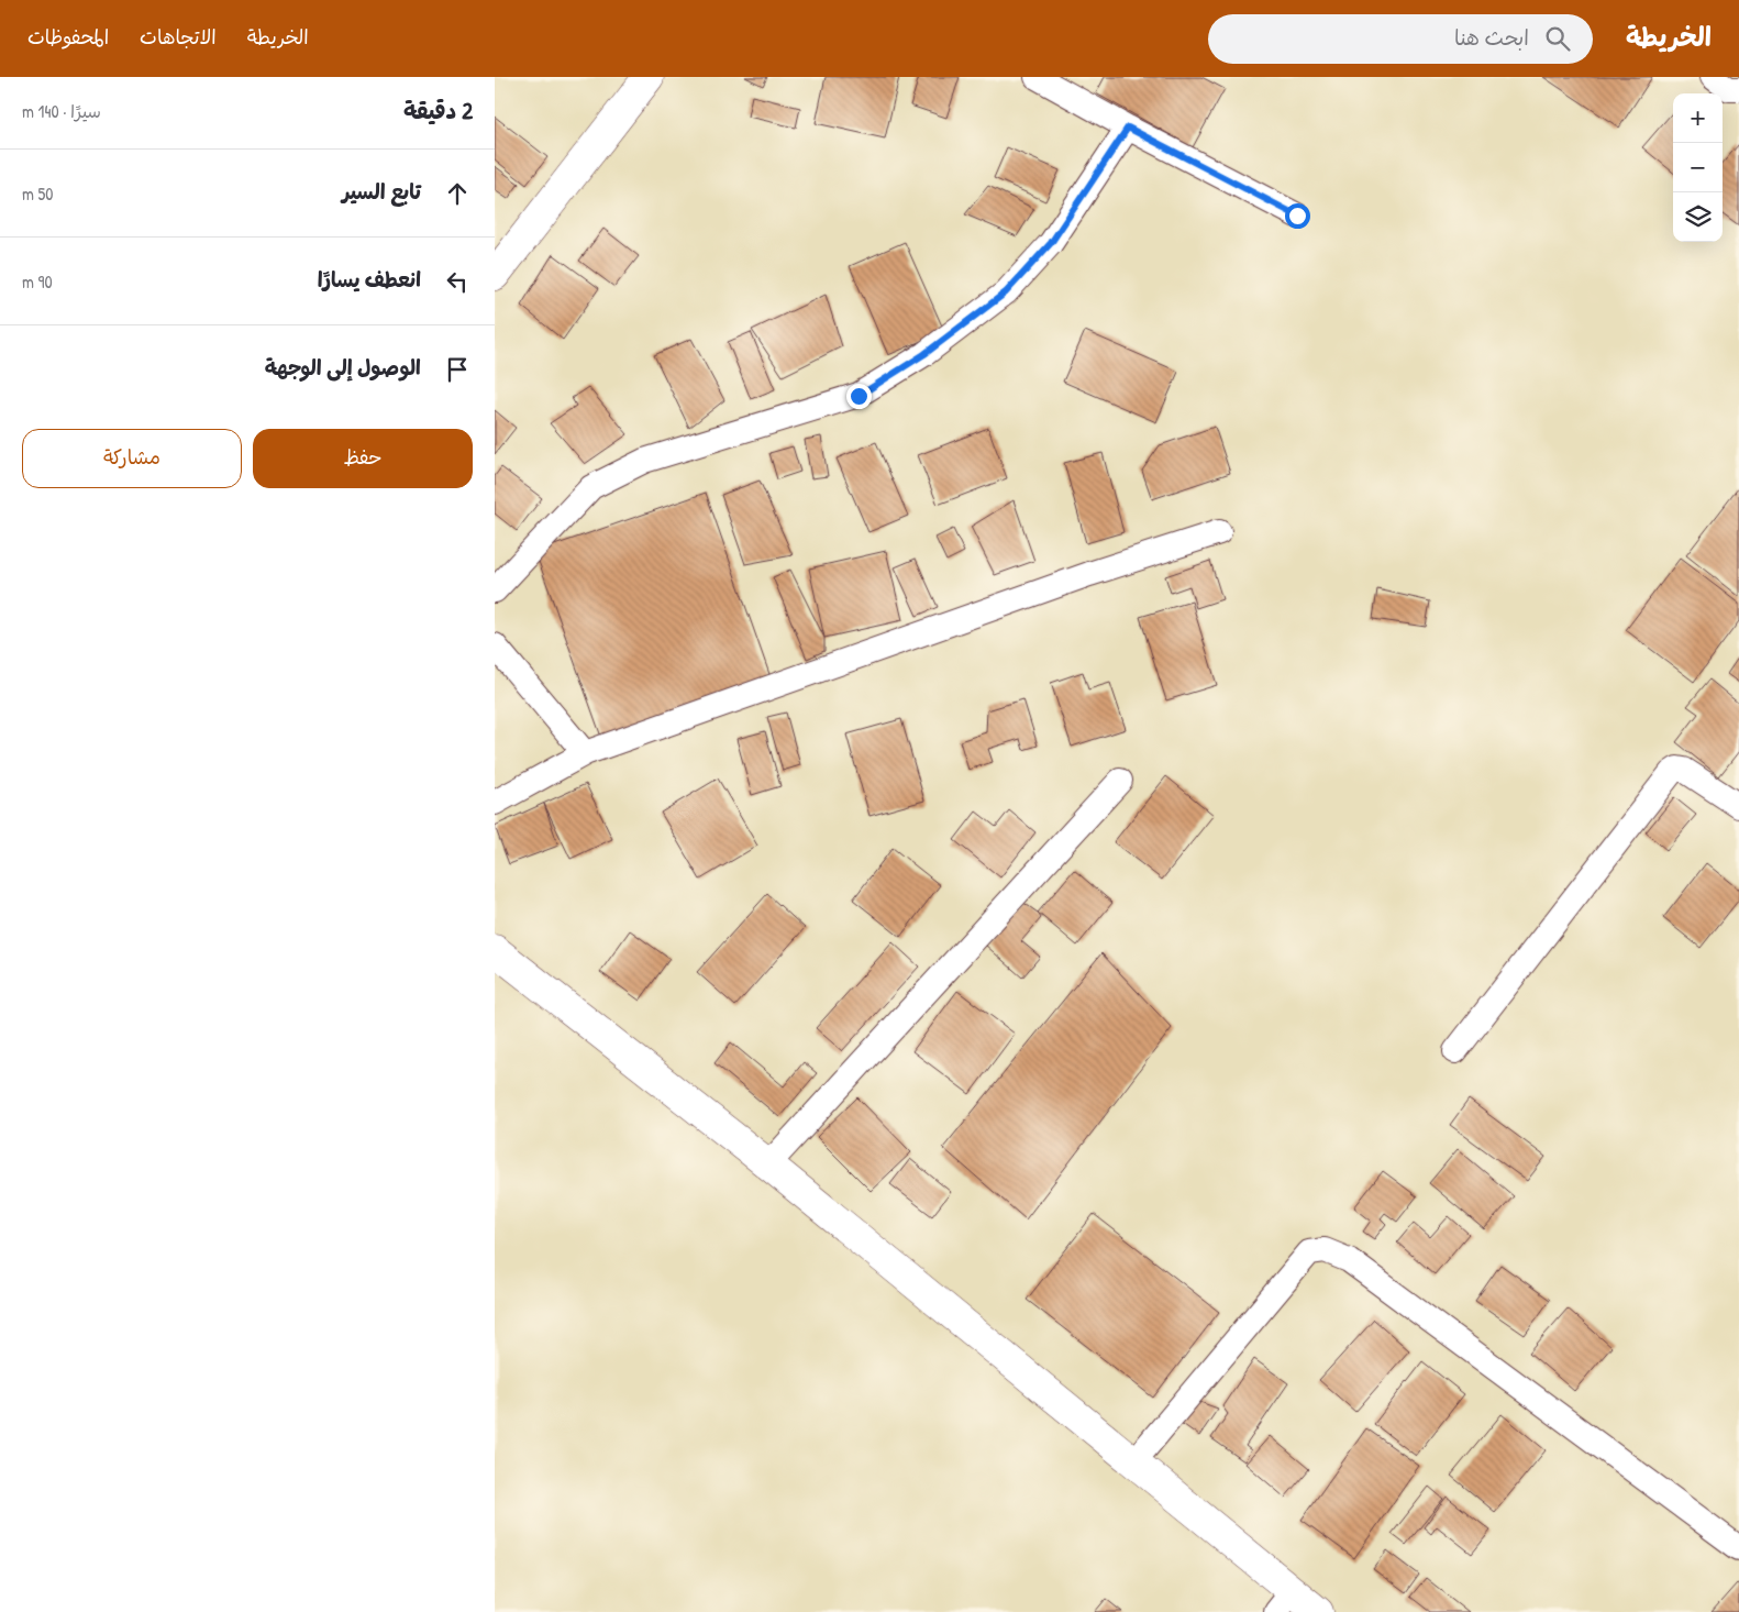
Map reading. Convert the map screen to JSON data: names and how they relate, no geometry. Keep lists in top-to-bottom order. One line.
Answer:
{"page":{"header":"الخريطة","search":"ابحث هنا","nav":["الخريطة","الاتجاهات","المحفوظات"],"heading":["2 دقيقة","سيرًا · 140 m"],"map_buttons":["+","−"],"list":[["تابع السير","50 m"],["انعطف يسارًا","90 m"],"الوصول إلى الوجهة"],"buttons":["حفظ","مشاركة"]}}
